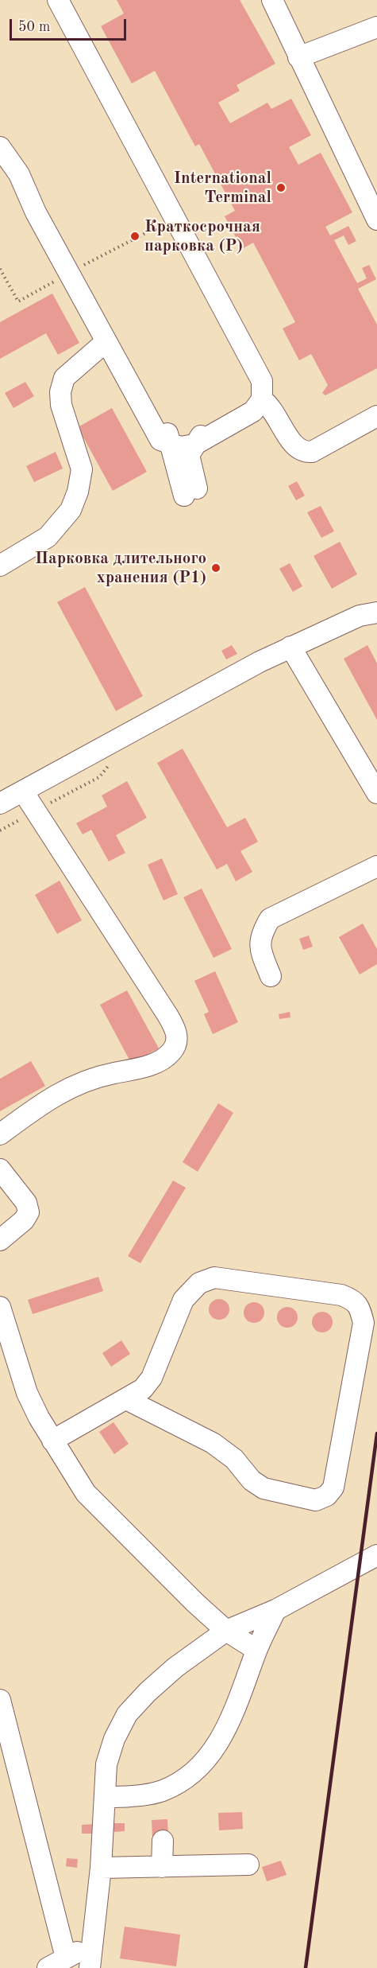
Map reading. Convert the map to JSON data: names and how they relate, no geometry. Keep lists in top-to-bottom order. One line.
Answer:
{"places":["International Terminal","Краткосрочная парковка (P)","Парковка длительного хранения (P1)"],"scale_bar":"50 m"}
